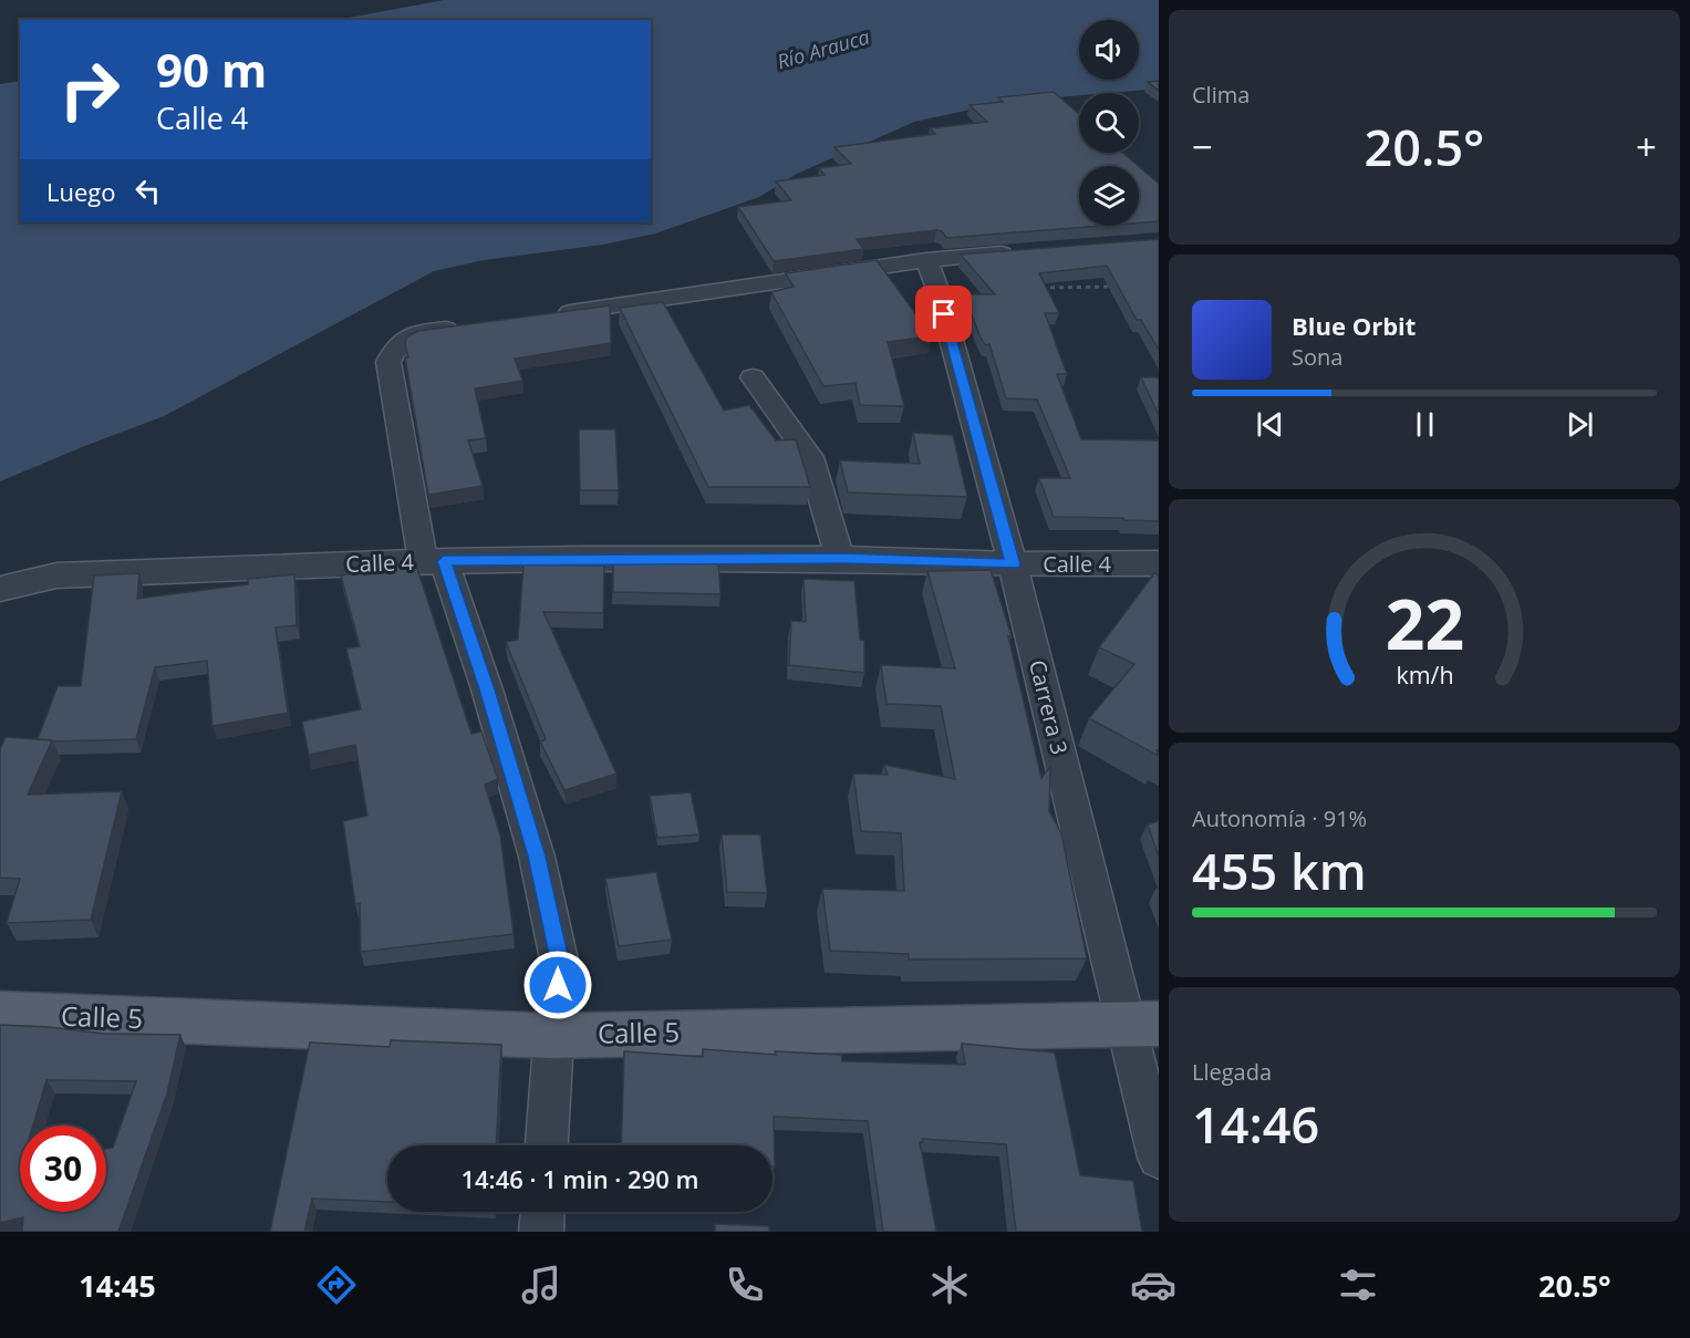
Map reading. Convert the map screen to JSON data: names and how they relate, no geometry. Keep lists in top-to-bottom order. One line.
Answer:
{"streets":{"main road":["Calle 5"],"street":["Calle 4","Carrera 3"]},"crossings":[["Calle 4","Carrera 3"],["Carrera 3","Calle 5"]],"water":["Río Arauca"],"page":{"tile":["Clima",["Autonomía · 91%","455 km"],["Llegada","14:46"]],"turn":["90 m","Calle 4"],"heat":["−","20.5°","+"],"then":"Luego","song":["Blue Orbit","Sona"],"limit":"30","trip":"14:46 · 1 min · 290 m","tabs":["14:45","20.5°"],"gauge":["22","km/h"]}}
